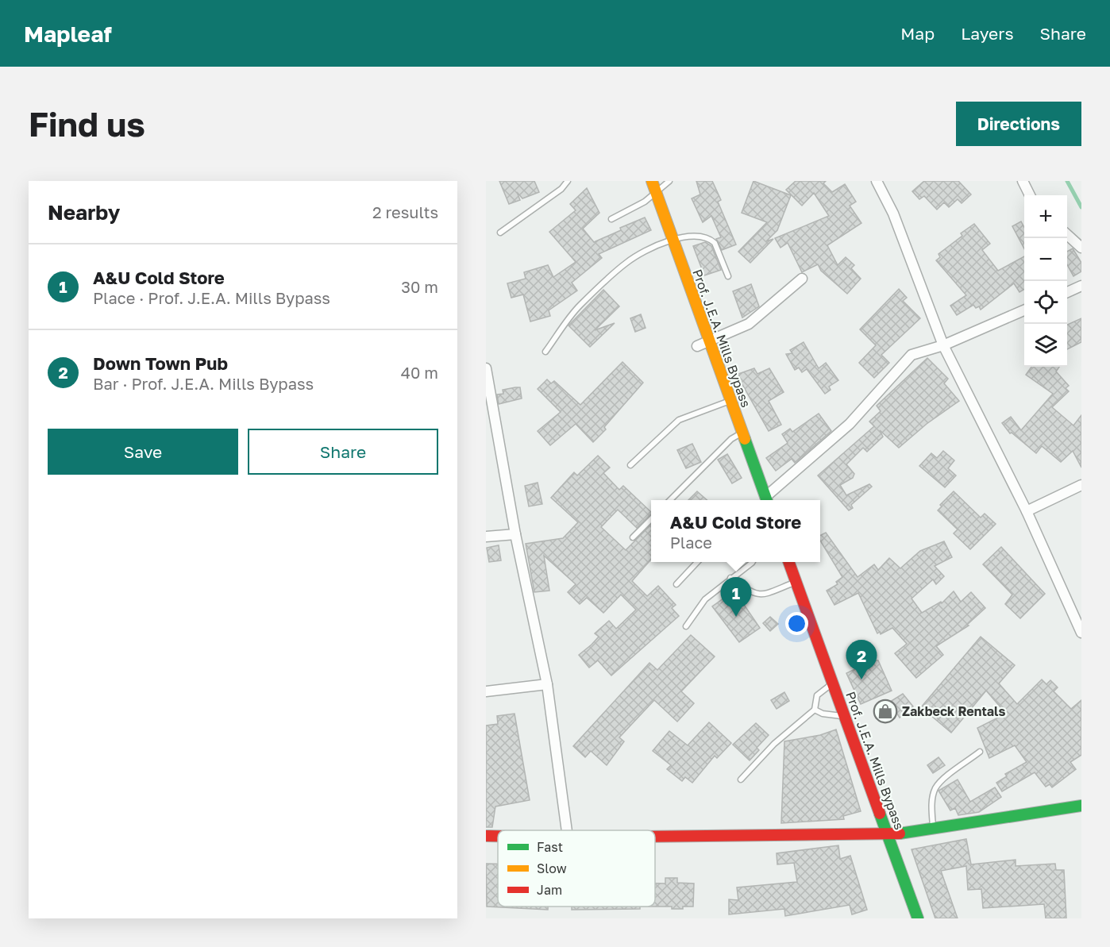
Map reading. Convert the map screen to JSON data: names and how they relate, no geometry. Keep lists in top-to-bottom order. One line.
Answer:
{"streets":{"street":["Prof. J.E.A. Mills Bypass"]},"places":{"shop":["Zakbeck Rentals"]},"legend":["Fast","Slow","Jam"],"page":{"header":"Mapleaf","nav":["Map","Layers","Share"],"buttons":["Directions",["Save","Share"]],"title":"Find us","heading":["Nearby","2 results"],"map_buttons":["+","−"],"list":[{"mark":"1","name":"A&U Cold Store","note":"Place · Prof. J.E.A. Mills Bypass","value":"30 m"},{"mark":"2","name":"Down Town Pub","note":"Bar · Prof. J.E.A. Mills Bypass","value":"40 m"}],"popup":["A&U Cold Store","Place"],"pins":["1","2"]}}
